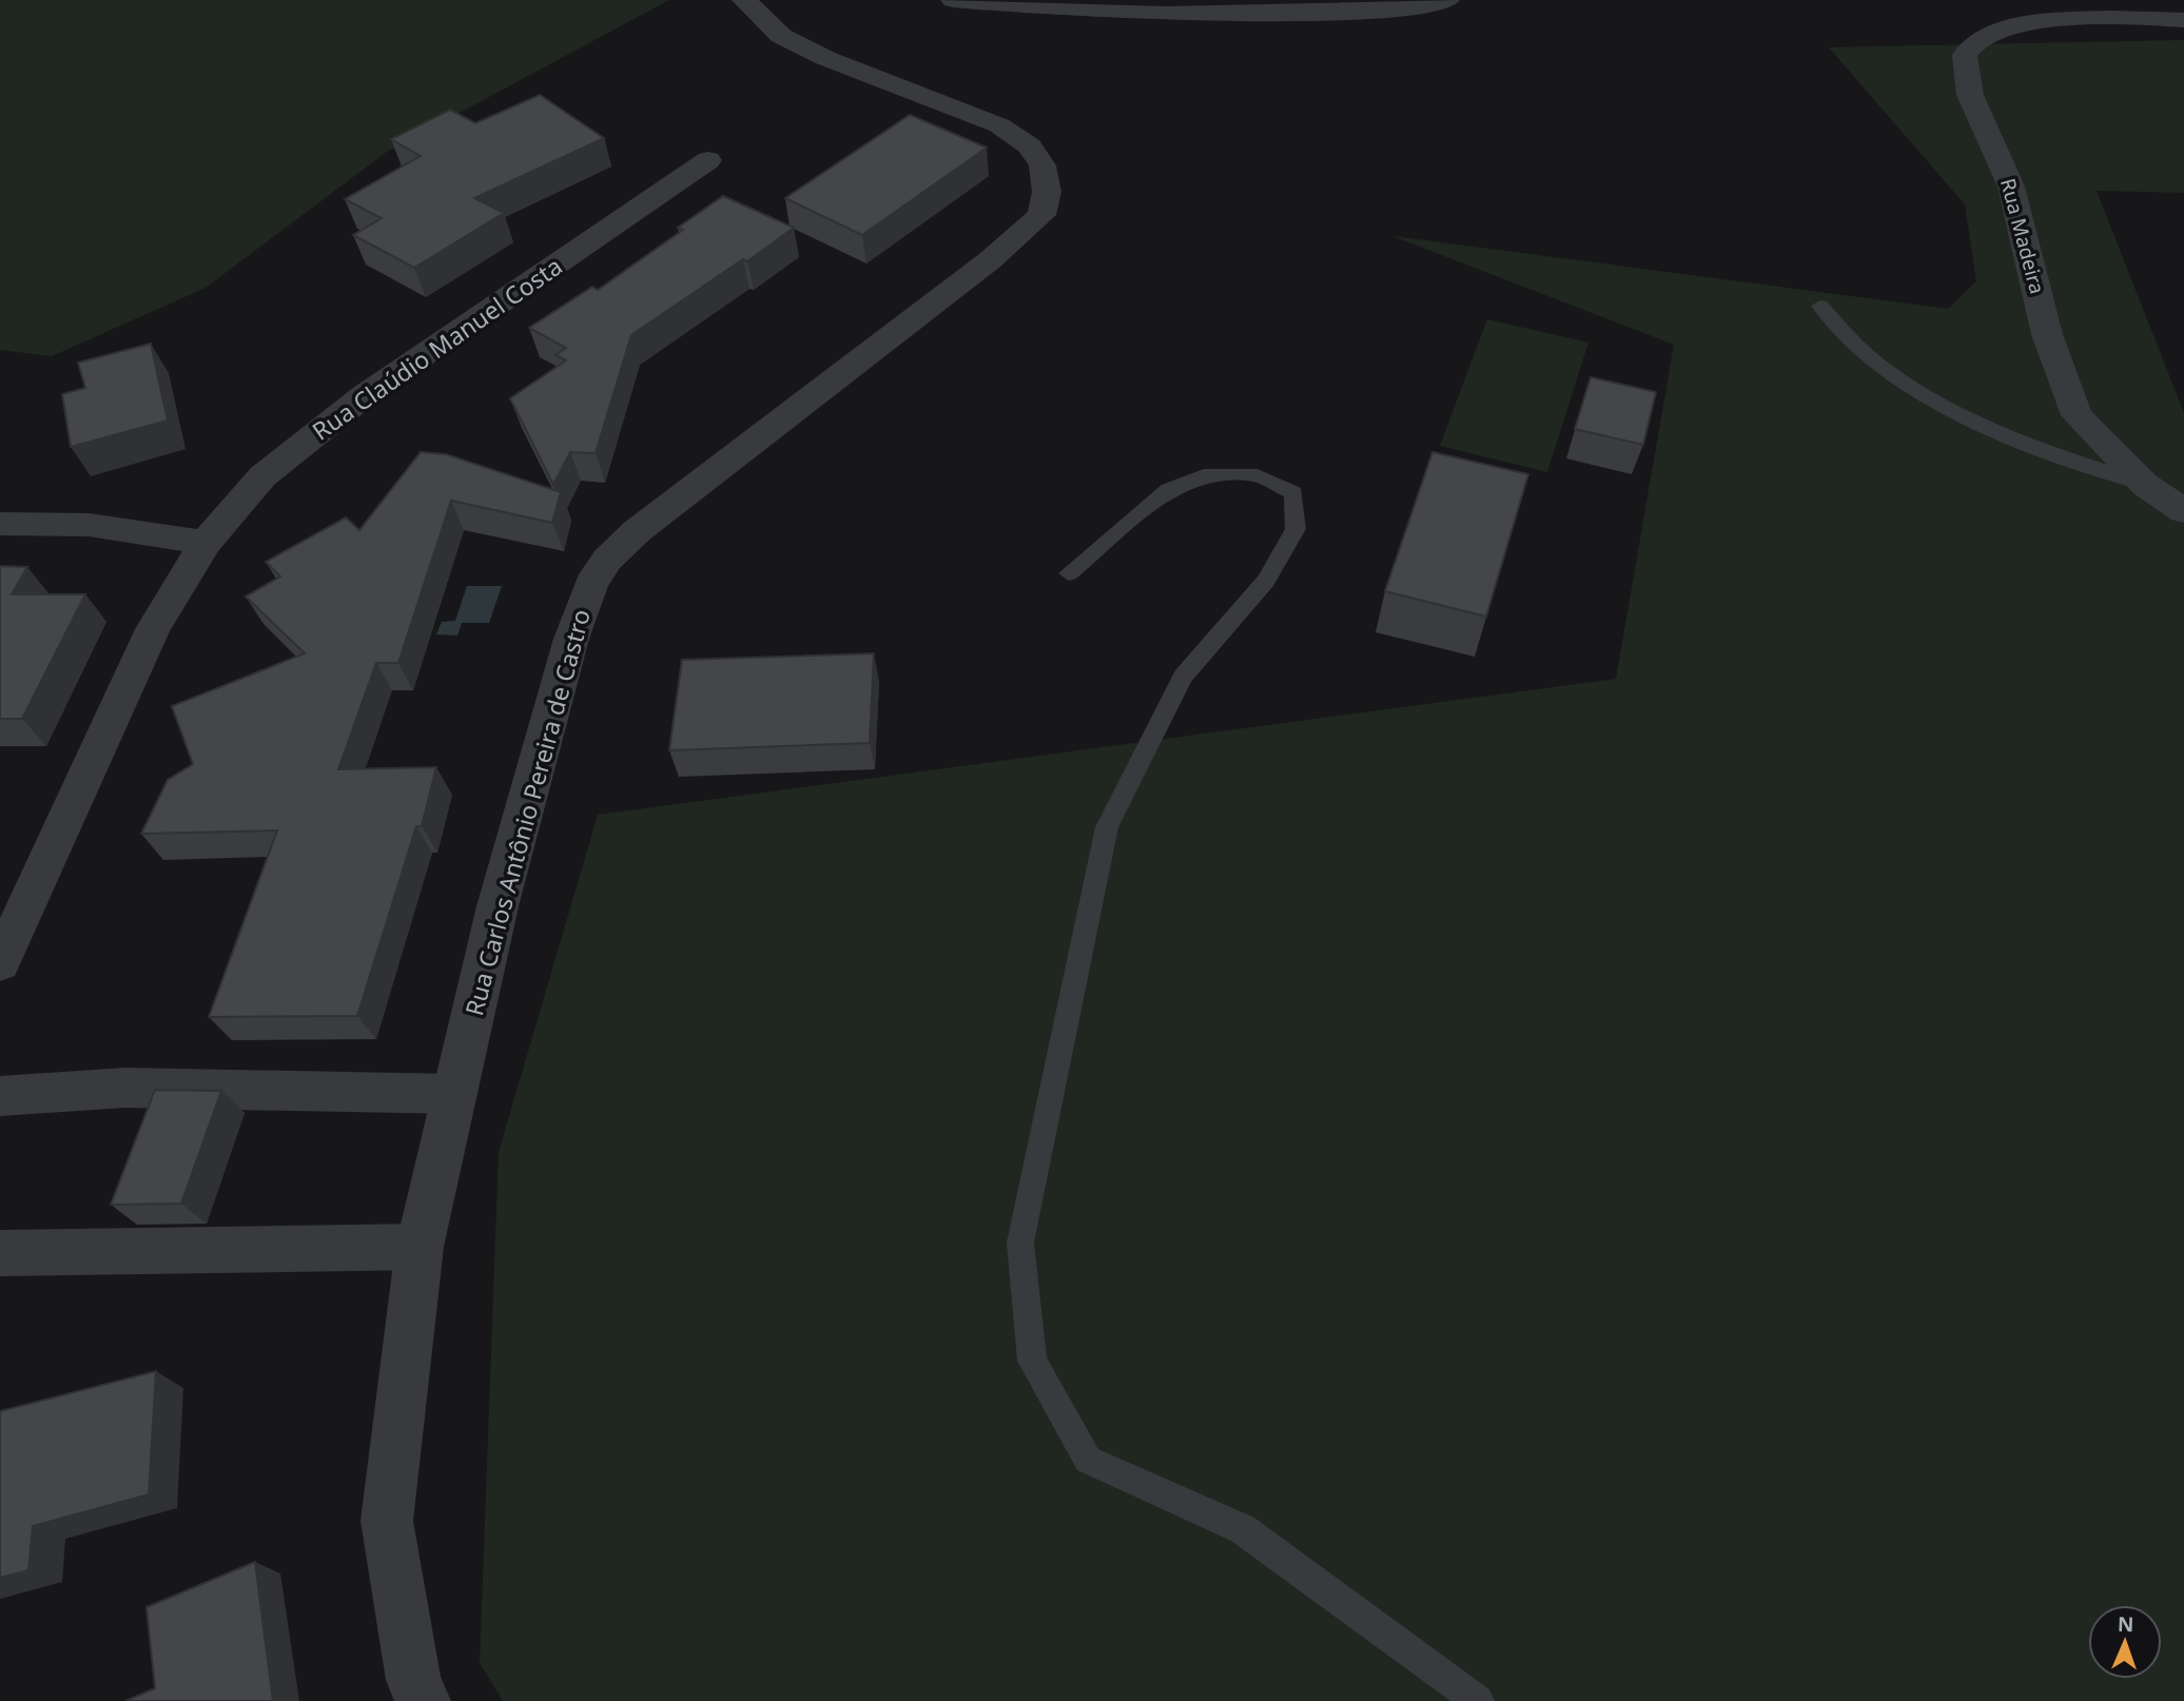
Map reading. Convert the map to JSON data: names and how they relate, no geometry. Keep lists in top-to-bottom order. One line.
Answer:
{"streets":{"street":["Rua Madeira","Rua Claúdio Manuel Costa","Rua Carlos Antônio Pereira de Castro"]},"north":"top"}
